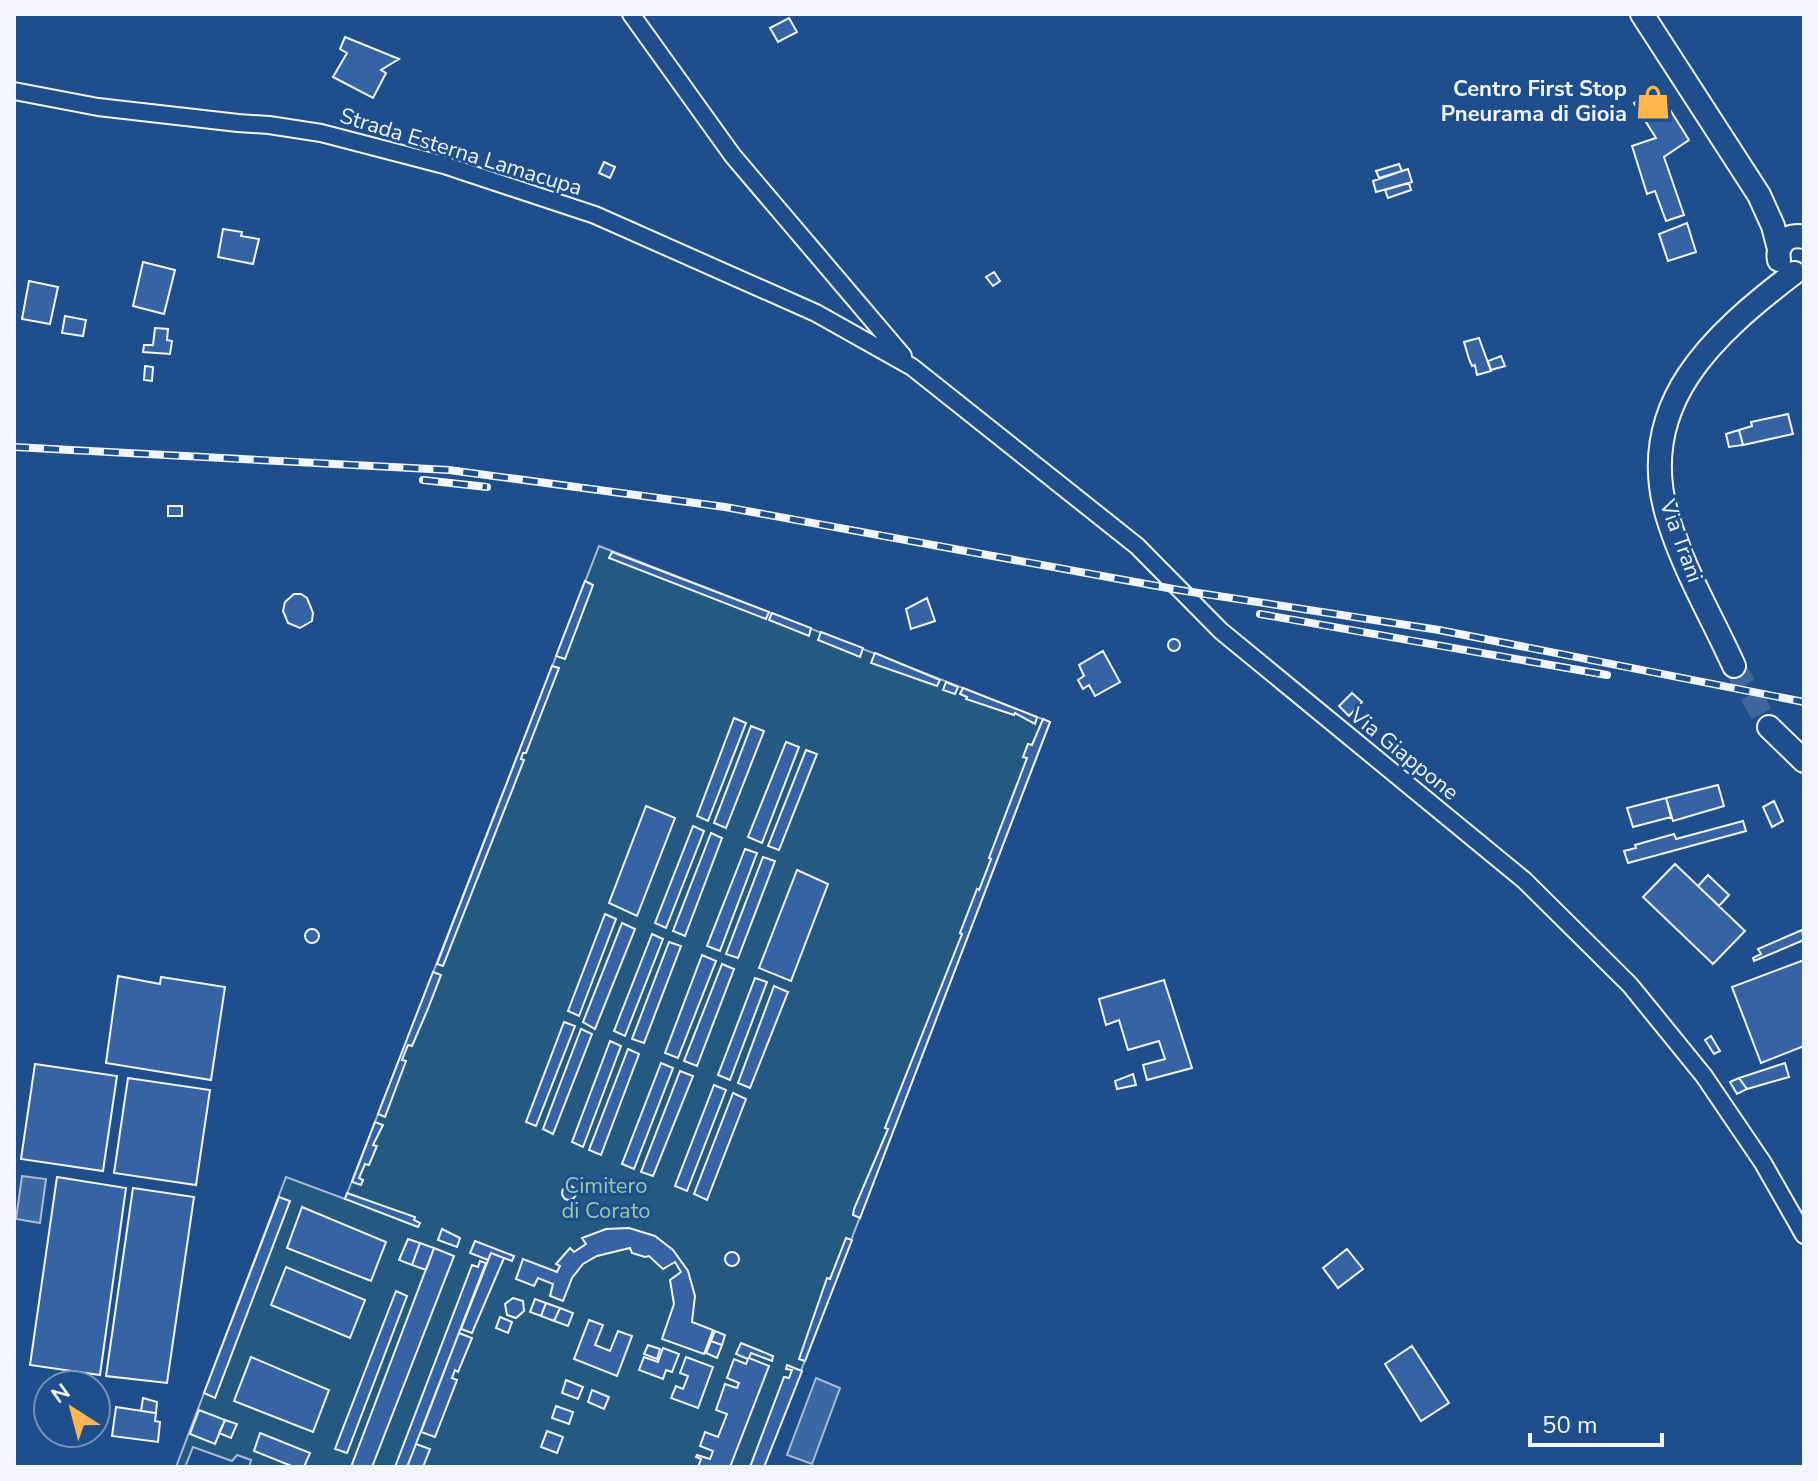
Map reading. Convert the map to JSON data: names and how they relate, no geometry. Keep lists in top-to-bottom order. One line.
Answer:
{"streets":{"main road":["Via Trani"],"street":["Strada Esterna Lamacupa","Via Giappone"]},"crossings":[["Strada Esterna Lamacupa","Via Giappone"]],"parks":["Cimitero di Corato"],"places":{"shop":["Centro First Stop Pneurama di Gioia"]},"scale_bar":"50 m","north":"top left"}
